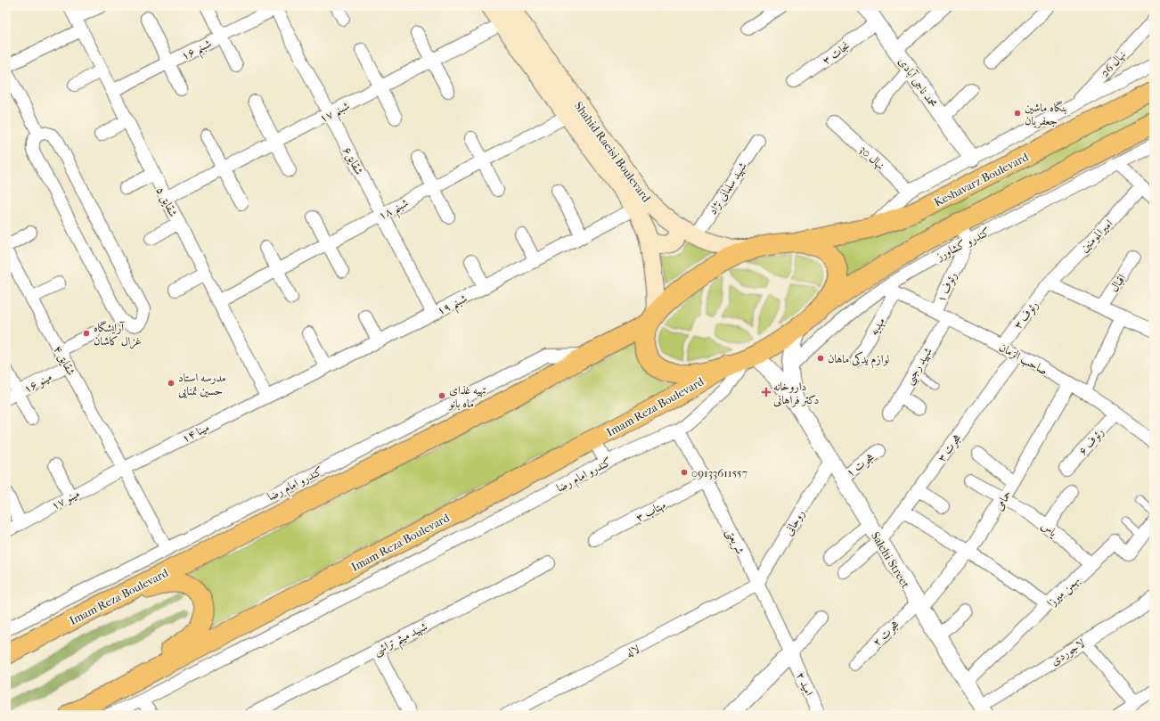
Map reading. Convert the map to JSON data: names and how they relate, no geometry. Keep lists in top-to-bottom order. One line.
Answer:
{"streets":{"main road":["Shahid Raeisi Boulevard","Keshavarz Boulevard","Imam Reza Boulevard"],"street":["شبنم ۱۶","نجات ۳","نهال 26","محمد ناجی آبادی","شبنم ۱۷","نهال 30","شقایق۶","شهید سلمانی نژاد","شقایق ۵","شبنم ۱۸","امیرالمومنین","کندرو کشاورز","اقبال","رئوف ۱","شبنم ۱۹","رئوف ۳","مهدیه","صاحب الزمان","شقایق ۴","شهید رجبی","مینو ۱۶","مینا ۱۴","رئوف ۶","هجرت ۳","هجرت ۱","کندرو امام رضا","مینو ۱۷","حمامی","مهتاب ۳","روحانی","یاس","شریعتی","Salehi Street","بهمن میرزا","هجرت ۲","شهید میثم تراشی","لاله","لاجوردی","امید ۲"]},"crossings":[["شبنم ۱۶","شقایق۶"],["شبنم ۱۶","شقایق ۵"],["نجات ۳","محمد ناجی آبادی"],["شبنم ۱۷","Shahid Raeisi Boulevard"],["شبنم ۱۷","شقایق۶"],["شبنم ۱۷","شقایق ۵"],["Shahid Raeisi Boulevard","شهید سلمانی نژاد"],["Shahid Raeisi Boulevard","شبنم ۱۸"],["Shahid Raeisi Boulevard","شبنم ۱۹"],["Shahid Raeisi Boulevard","Imam Reza Boulevard"],["شقایق۶","شبنم ۱۸"],["شقایق۶","شبنم ۱۹"],["Keshavarz Boulevard","Imam Reza Boulevard"],["شقایق ۵","شبنم ۱۸"],["شقایق ۵","شبنم ۱۹"],["شقایق ۵","مینا ۱۴"],["امیرالمومنین","رئوف ۳"],["کندرو کشاورز","رئوف ۱"],["کندرو کشاورز","صاحب الزمان"],["رئوف ۱","صاحب الزمان"],["شبنم ۱۹","مینا ۱۴"],["رئوف ۳","صاحب الزمان"],["مهدیه","صاحب الزمان"],["صاحب الزمان","شهید رجبی"],["صاحب الزمان","رئوف ۶"],["صاحب الزمان","هجرت ۳"],["صاحب الزمان","حمامی"],["شقایق ۴","مینو ۱۶"],["شقایق ۴","مینا ۱۴"],["شقایق ۴","کندرو امام رضا"],["شقایق ۴","مینو ۱۷"],["Imam Reza Boulevard","کندرو امام رضا"],["مینا ۱۴","مینو ۱۷"],["هجرت ۳","Salehi Street"],["هجرت ۱","Salehi Street"],["کندرو امام رضا","شریعتی"],["حمامی","یاس"],["حمامی","Salehi Street"],["حمامی","هجرت ۲"],["مهتاب ۳","شریعتی"],["روحانی","شریعتی"],["روحانی","Salehi Street"],["روحانی","لاله"],["یاس","بهمن میرزا"],["شریعتی","لاله"],["شریعتی","امید ۲"],["Salehi Street","بهمن میرزا"],["Salehi Street","هجرت ۲"],["Salehi Street","لاجوردی"]],"places":{"other":["بنگاه ماشین جعفریان","آرایشگاه غزال کاشان","لوازم یدکی ماهان","مدرسه استاد حسین تمنایی","تهیه غذای ماه بانو","09133611557"],"health":["داروخانه دکتر فراهانی"]}}
